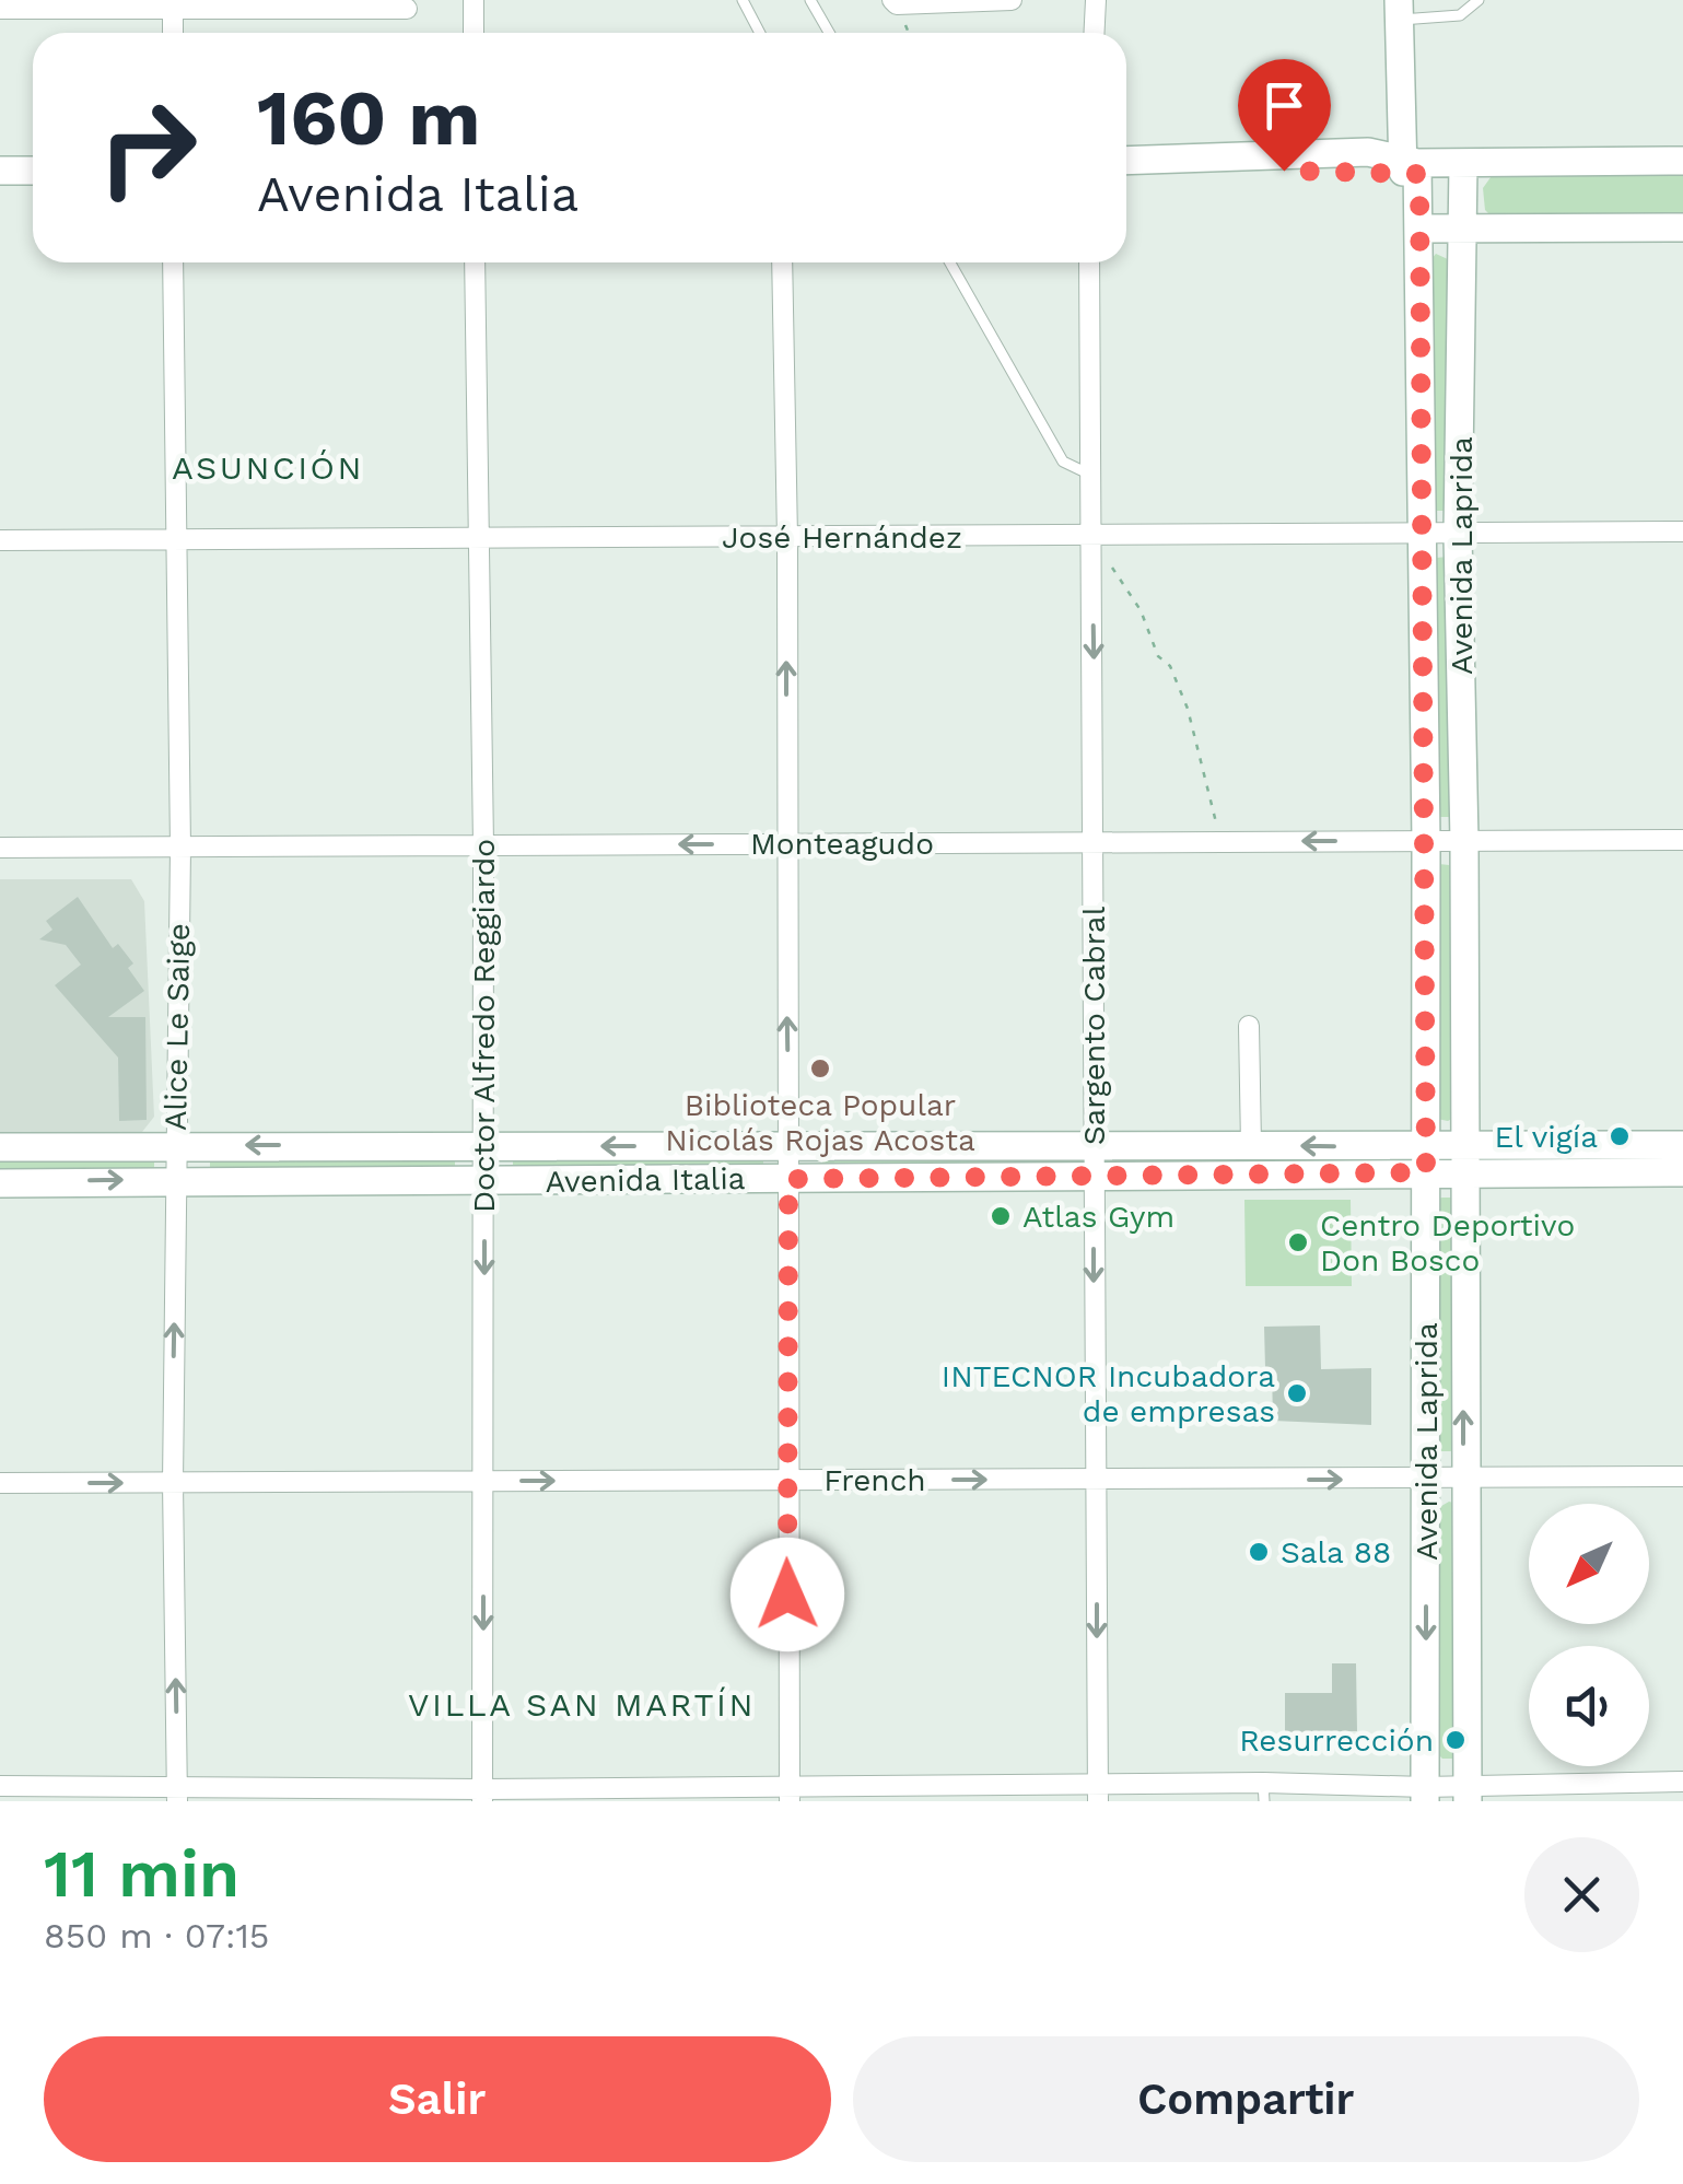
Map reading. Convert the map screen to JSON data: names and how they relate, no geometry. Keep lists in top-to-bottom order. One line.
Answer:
{"streets":{"main road":["Avenida Laprida","Avenida Italia"],"street":["José Hernández","Monteagudo","Doctor Alfredo Reggiardo","Sargento Cabral","Alice Le Saige","French"]},"crossings":[["José Hernández","Avenida Laprida"],["José Hernández","Doctor Alfredo Reggiardo"],["José Hernández","Sargento Cabral"],["José Hernández","Alice Le Saige"],["Avenida Laprida","Monteagudo"],["Avenida Laprida","Avenida Italia"],["Avenida Laprida","French"],["Monteagudo","Doctor Alfredo Reggiardo"],["Monteagudo","Sargento Cabral"],["Monteagudo","Alice Le Saige"],["Doctor Alfredo Reggiardo","Avenida Italia"],["Doctor Alfredo Reggiardo","French"],["Sargento Cabral","Avenida Italia"],["Sargento Cabral","French"],["Alice Le Saige","Avenida Italia"],["Alice Le Saige","French"]],"one_way":["Monteagudo","Doctor Alfredo Reggiardo","Sargento Cabral","Alice Le Saige","French"],"districts":["ASUNCIÓN","VILLA SAN MARTÍN"],"places":["Biblioteca Popular Nicolás Rojas Acosta","El vigía","Atlas Gym","Centro Deportivo Don Bosco","INTECNOR Incubadora de empresas","Sala 88","Resurrección"],"north":"bottom left","page":{"turn":["160 m","Avenida Italia"],"heading":["11 min","850 m · 07:15"],"buttons":["Salir","Compartir"]}}
